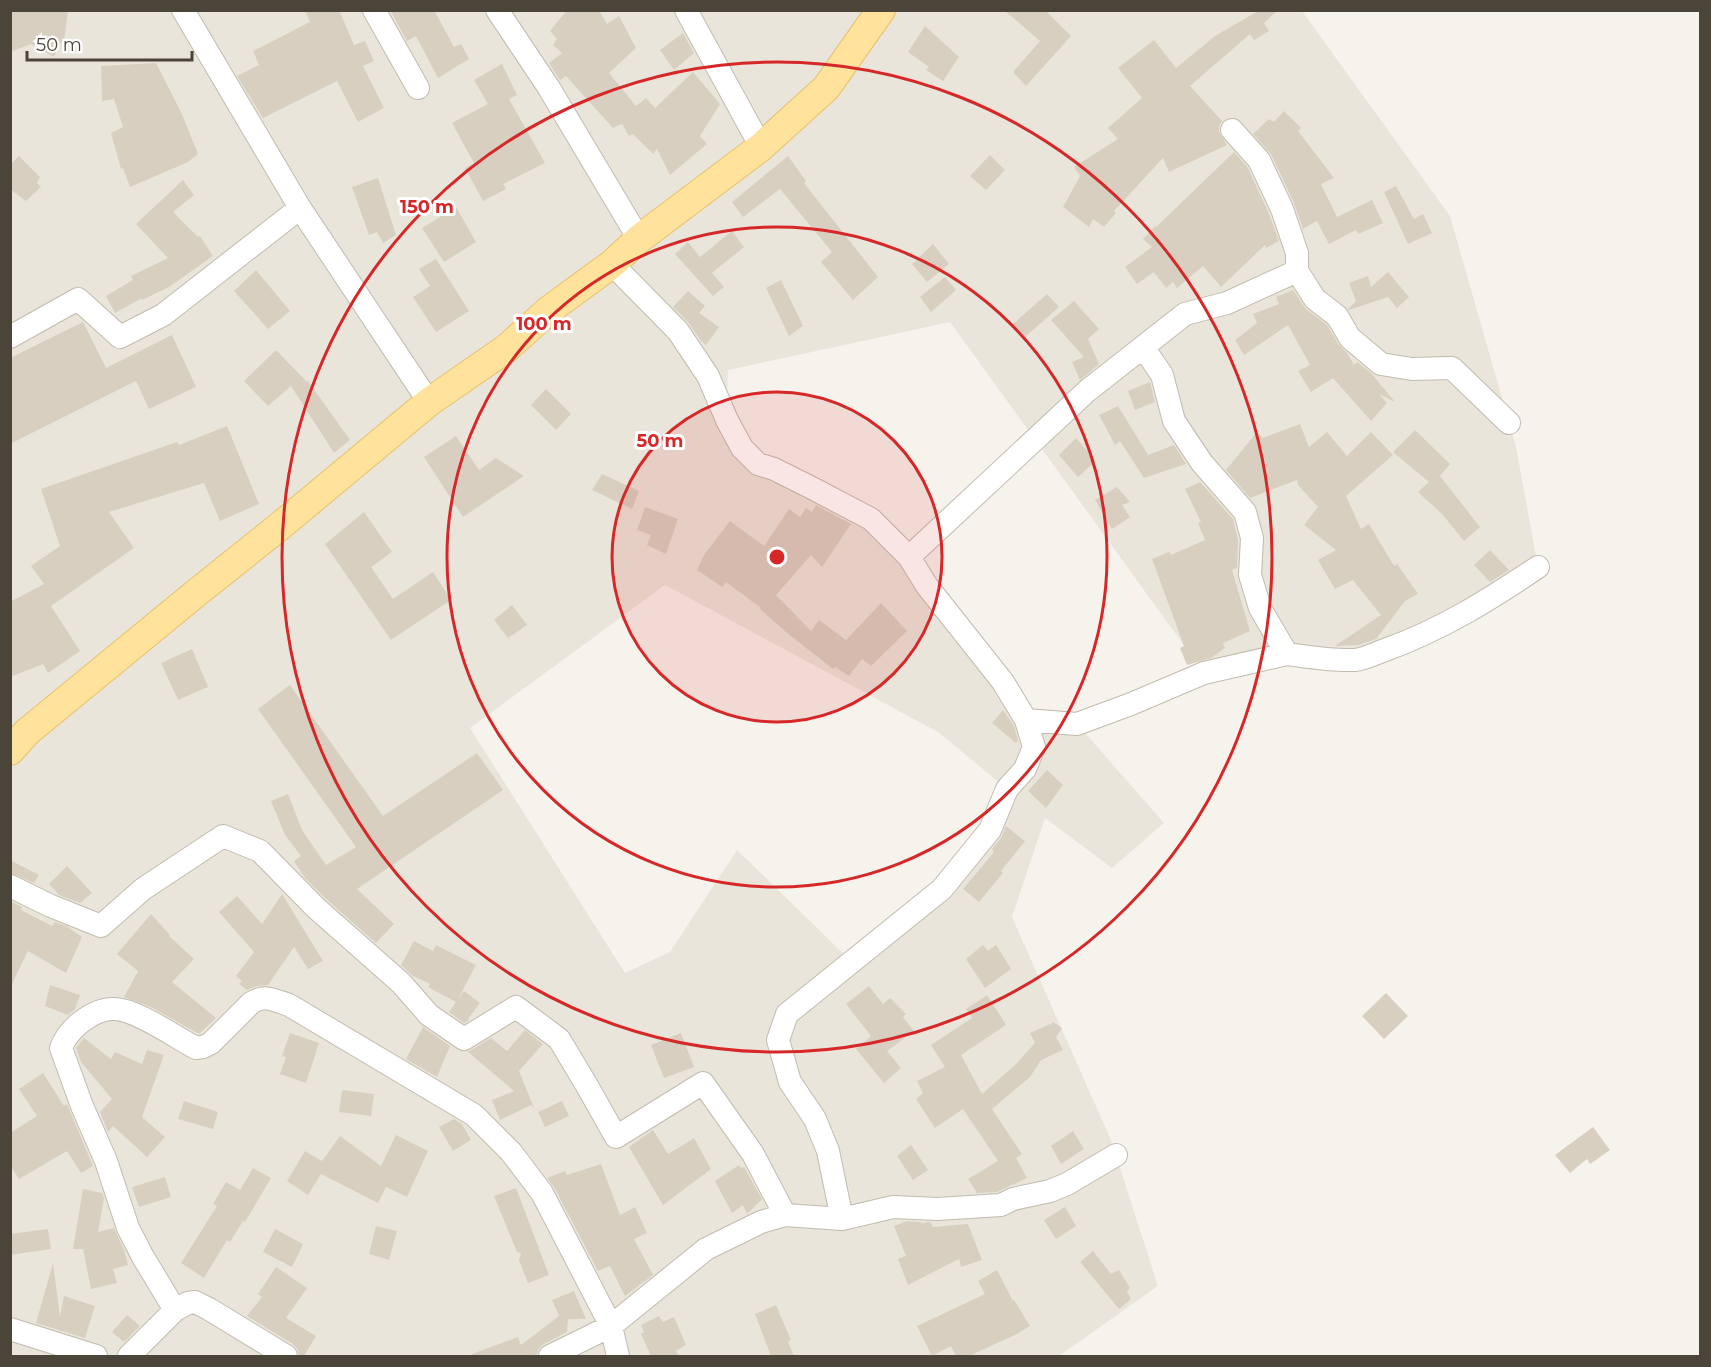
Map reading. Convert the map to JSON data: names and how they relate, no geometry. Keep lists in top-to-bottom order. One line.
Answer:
{"scale_bar":"50 m","rings":["150 m","100 m","50 m"]}
